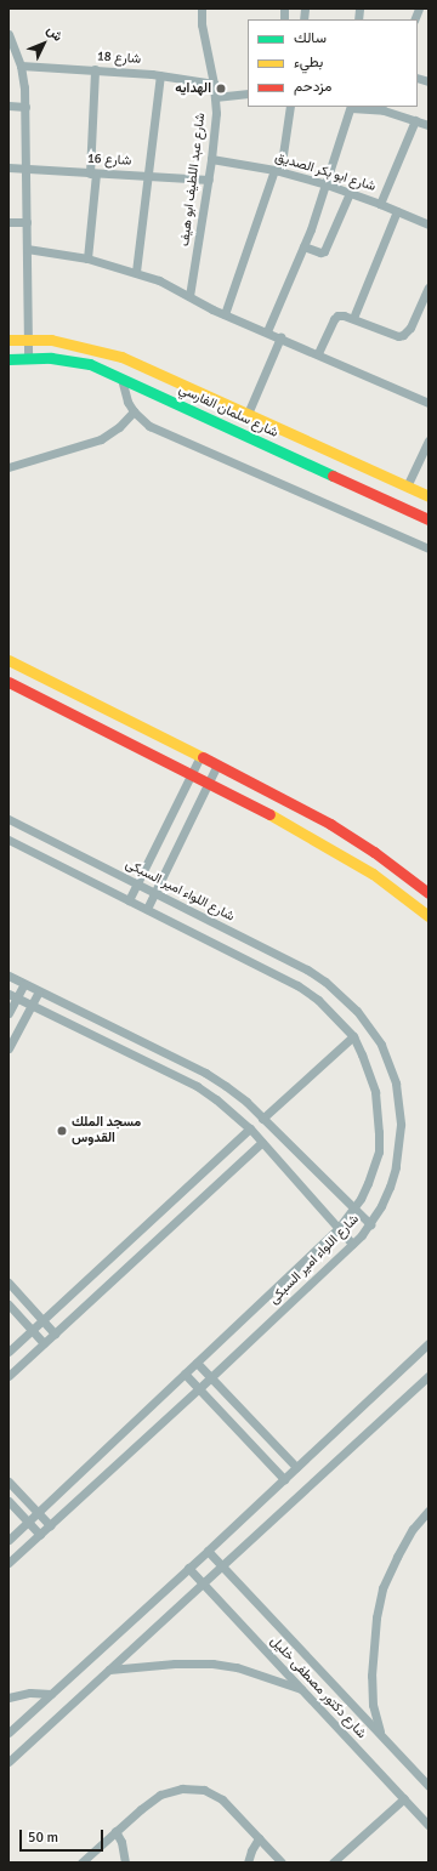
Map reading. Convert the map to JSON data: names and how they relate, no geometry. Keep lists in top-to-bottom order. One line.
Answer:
{"streets":{"street":["شارع 18","شارع 16","شارع ابو بكر الصديق","شارع عبد اللطيف ابو هيف","شارع سلمان الفارسي","شارع اللواء امير السبكى","شارع دكتور مصطفى خليل"]},"crossings":[["شارع 18","شارع عبد اللطيف ابو هيف"],["شارع 16","شارع عبد اللطيف ابو هيف"],["شارع ابو بكر الصديق","شارع عبد اللطيف ابو هيف"]],"places":["الهدايه","مسجد الملك القدوس"],"legend":["سالك","بطيء","مزدحم"],"scale_bar":"50 m","north":"top right"}
